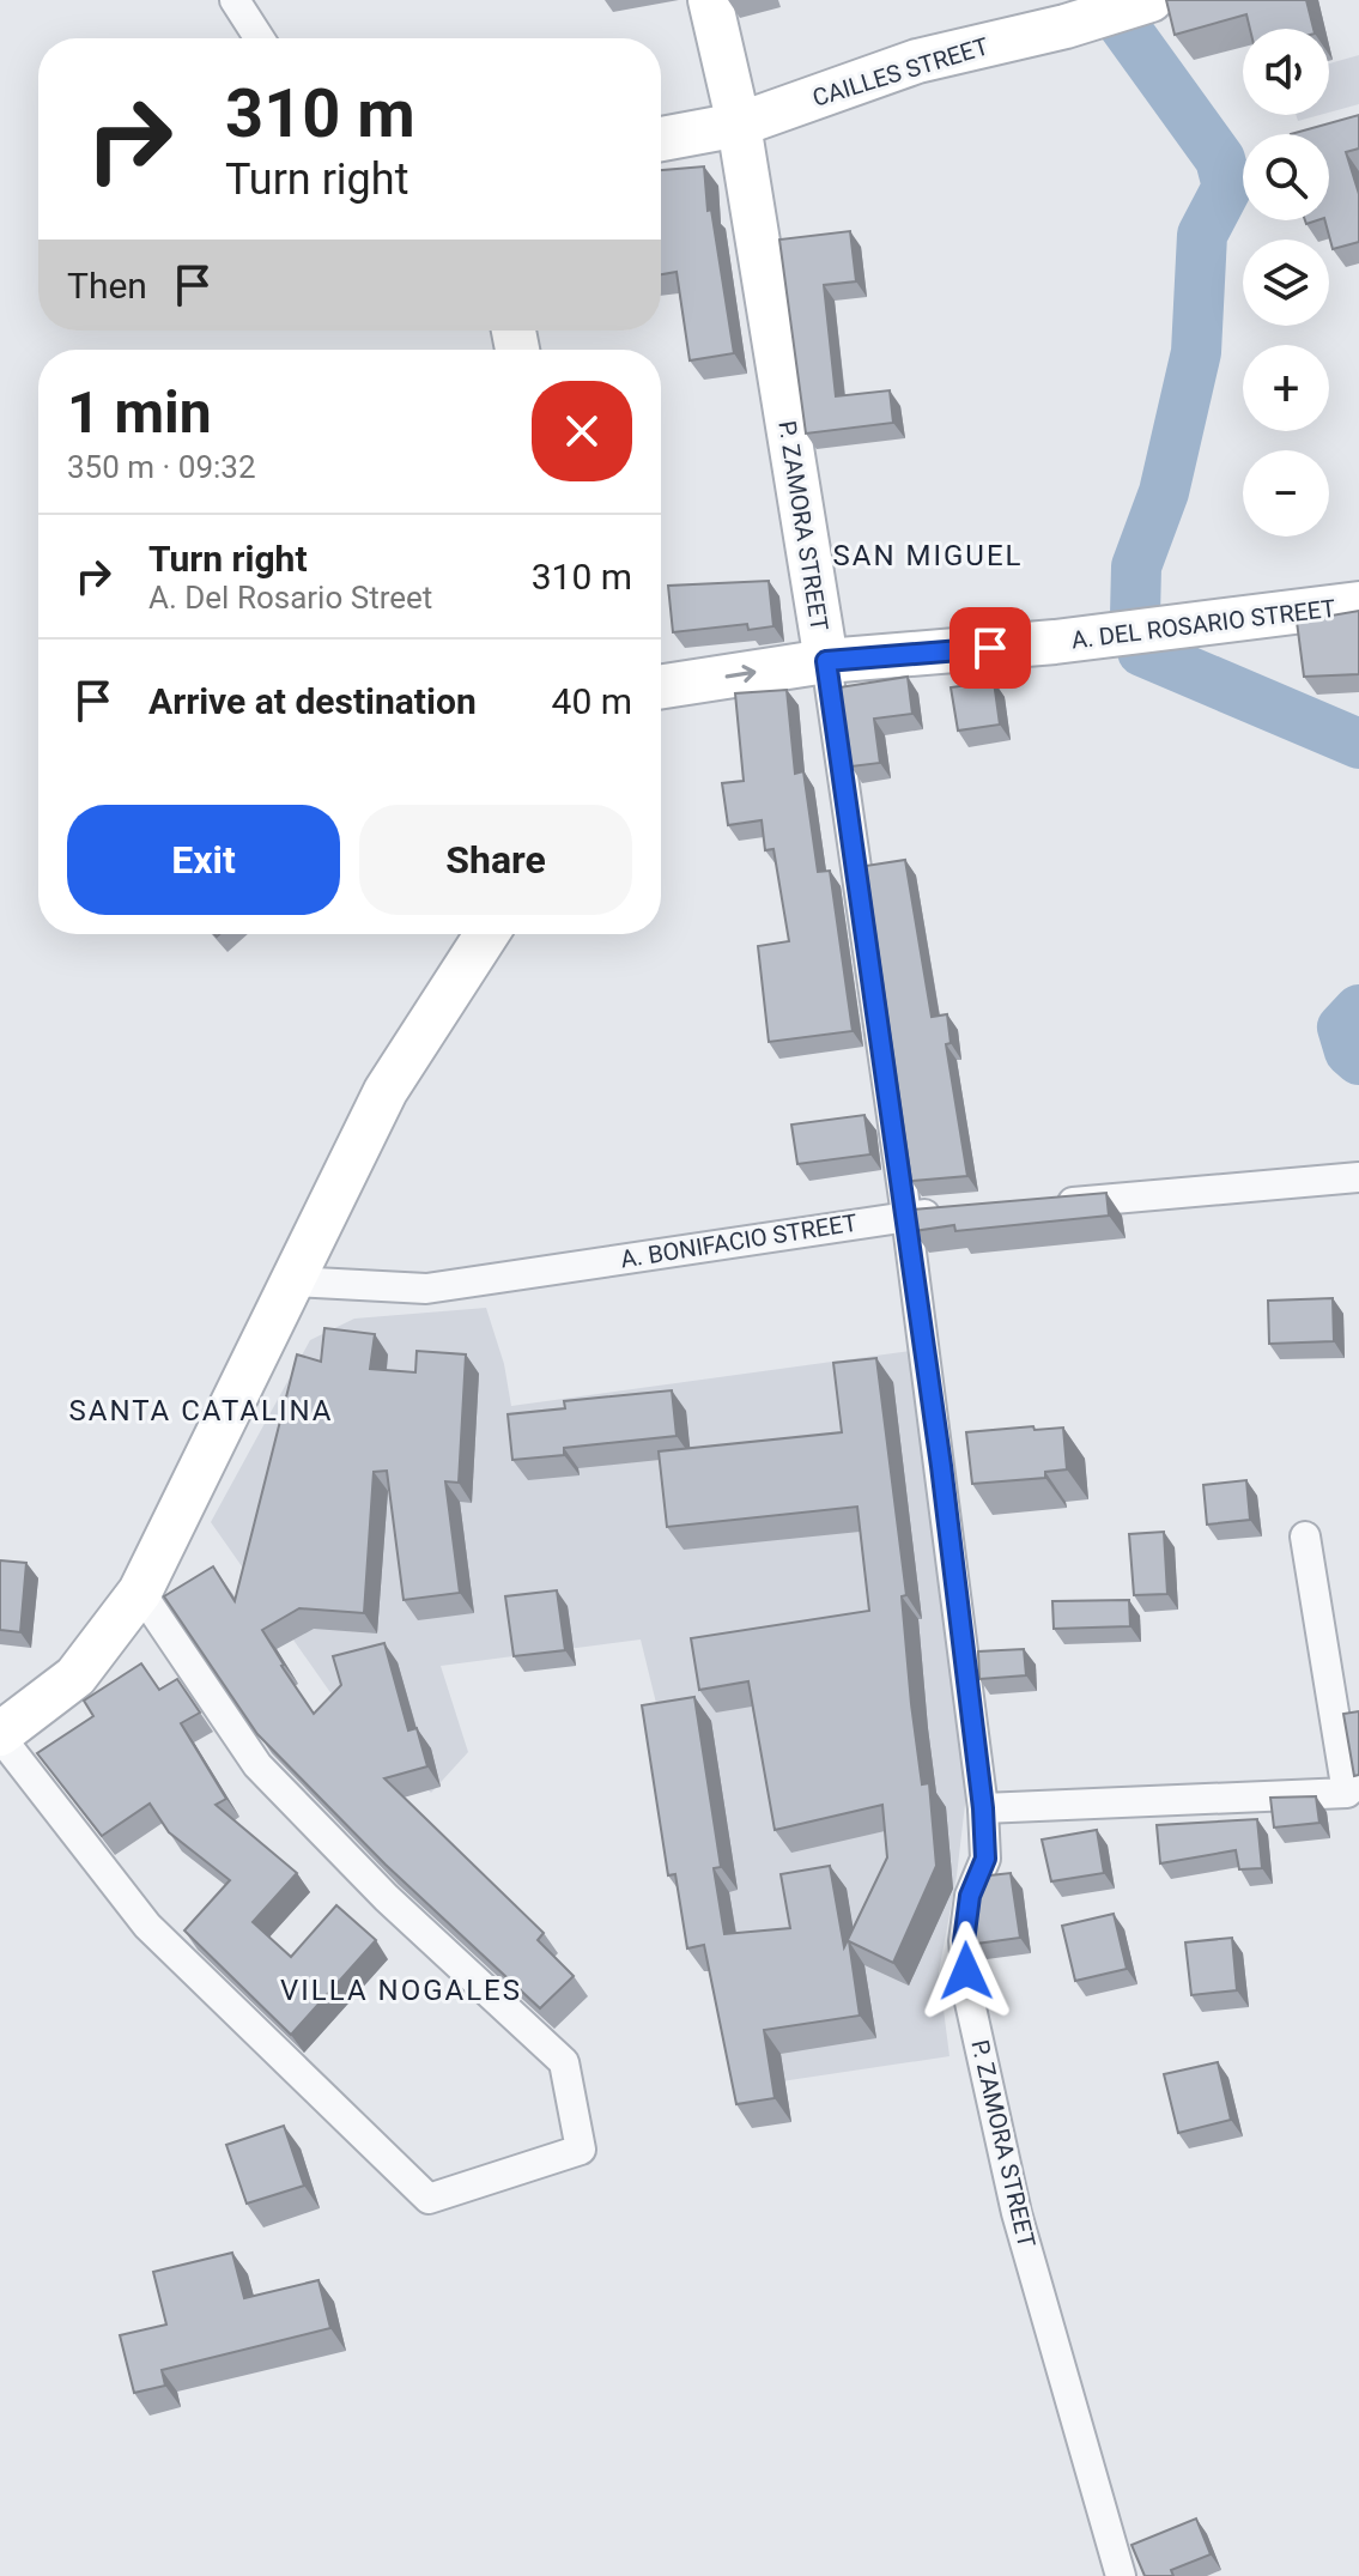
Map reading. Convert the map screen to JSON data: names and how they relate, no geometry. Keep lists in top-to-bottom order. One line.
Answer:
{"streets":{"main road":["CAILLES STREET","P. ZAMORA STREET","A. DEL ROSARIO STREET"],"street":["A. BONIFACIO STREET"]},"crossings":[["CAILLES STREET","P. ZAMORA STREET"],["P. ZAMORA STREET","A. DEL ROSARIO STREET"],["P. ZAMORA STREET","A. BONIFACIO STREET"]],"districts":["SAN MIGUEL","SANTA CATALINA","VILLA NOGALES"],"page":{"map_buttons":["+","−"],"turn":["310 m","Turn right"],"then":"Then","heading":["1 min","350 m · 09:32"],"list":[{"name":"Turn right","note":"A. Del Rosario Street","value":"310 m"},{"name":"Arrive at destination","value":"40 m"}],"buttons":["Exit","Share"]}}
